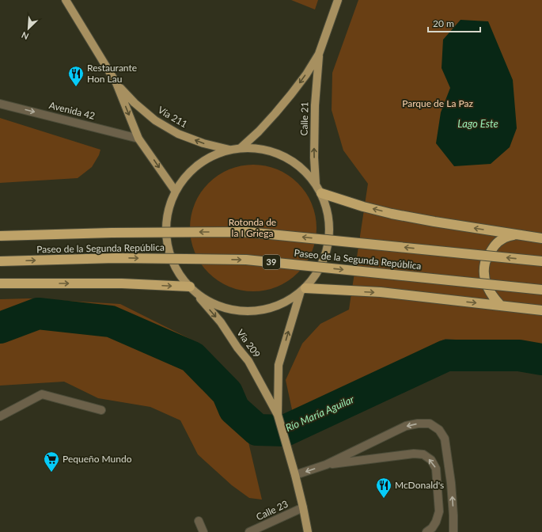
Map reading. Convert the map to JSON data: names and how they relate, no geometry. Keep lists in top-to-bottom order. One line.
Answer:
{"streets":{"highway":["Paseo de la Segunda República","39"],"main road":["Vía 211","Calle 21","Vía 209"],"street":["Avenida 42","Calle 23"]},"crossings":[["Avenida 42","Vía 211"],["Vía 209","Calle 23"]],"one_way":["Avenida 42"],"water":["Lago Este","Río María Aguilar"],"parks":["Parque de La Paz","Rotonda de la I Griega"],"places":{"restaurant":["Restaurante Hon Lau","McDonald's"],"supermarket":["Pequeño Mundo"]},"scale_bar":"20 m","north":"bottom left"}
